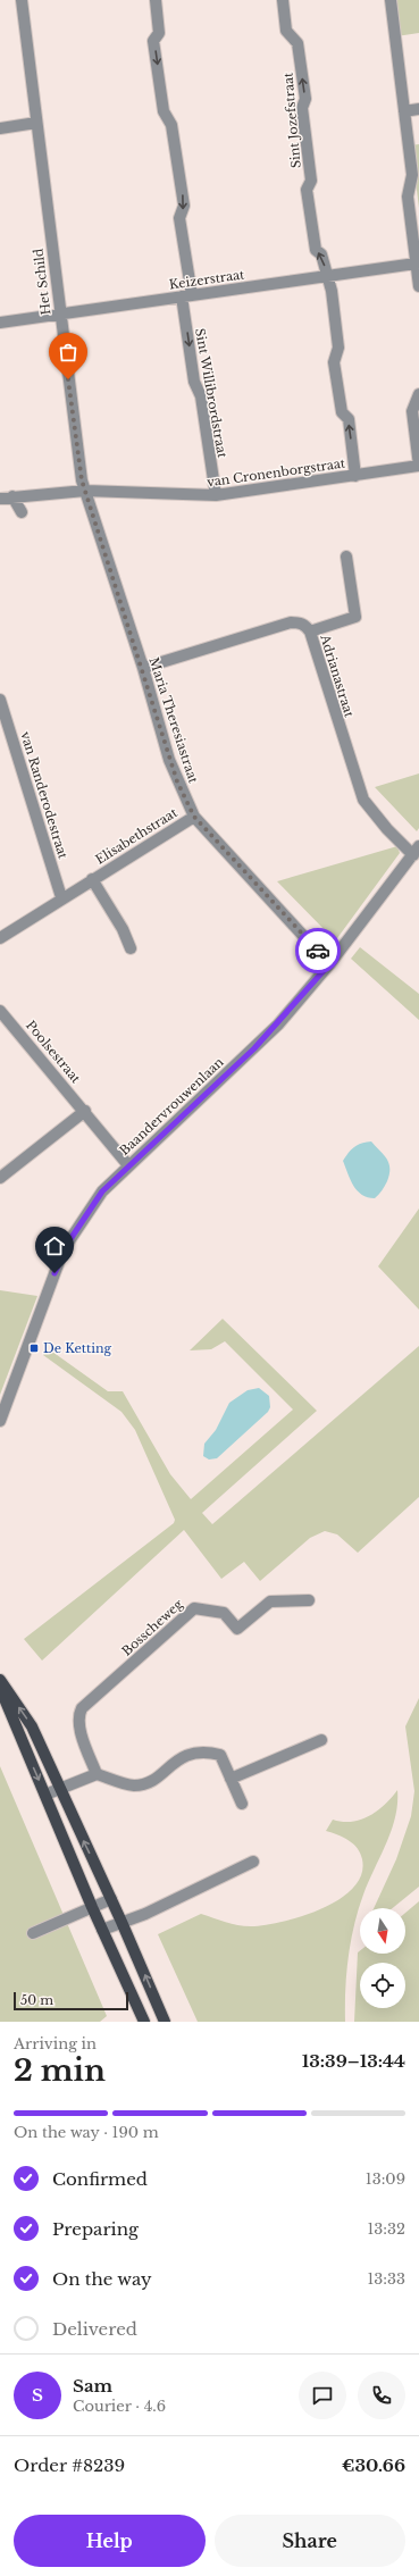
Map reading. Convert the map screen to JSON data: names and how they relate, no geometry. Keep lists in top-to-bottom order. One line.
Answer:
{"streets":{"street":["Sint Jozefstraat","Keizerstraat","Het Schild","Sint Willibrordstraat","van Cronenborgstraat","Adrianastraat","Maria Theresiastraat","van Randerodestraat","Elisabethstraat","Poolsestraat","Baandervrouwenlaan","Bosscheweg"]},"crossings":[["Sint Jozefstraat","Keizerstraat"],["Sint Jozefstraat","van Cronenborgstraat"],["Keizerstraat","Het Schild"],["Keizerstraat","Sint Willibrordstraat"],["Het Schild","van Cronenborgstraat"],["Het Schild","Maria Theresiastraat"],["Sint Willibrordstraat","van Cronenborgstraat"],["van Cronenborgstraat","Maria Theresiastraat"],["Adrianastraat","Maria Theresiastraat"],["Adrianastraat","Baandervrouwenlaan"],["Maria Theresiastraat","Elisabethstraat"],["Maria Theresiastraat","Baandervrouwenlaan"],["van Randerodestraat","Elisabethstraat"],["Poolsestraat","Baandervrouwenlaan"]],"one_way":["Sint Willibrordstraat"],"places":{"transit":["De Ketting"]},"scale_bar":"50 m","north":"bottom","page":{"scale":"50 m","heading":["2 min","Arriving in","13:39–13:44"],"panel":["Sam","Courier · 4.6","Order #8239","€30.66"],"bar":"On the way · 190 m","list":[["Confirmed","13:09"],["Preparing","13:32"],["On the way","13:33"],"Delivered"],"round":"S","buttons":["Help","Share"]}}
